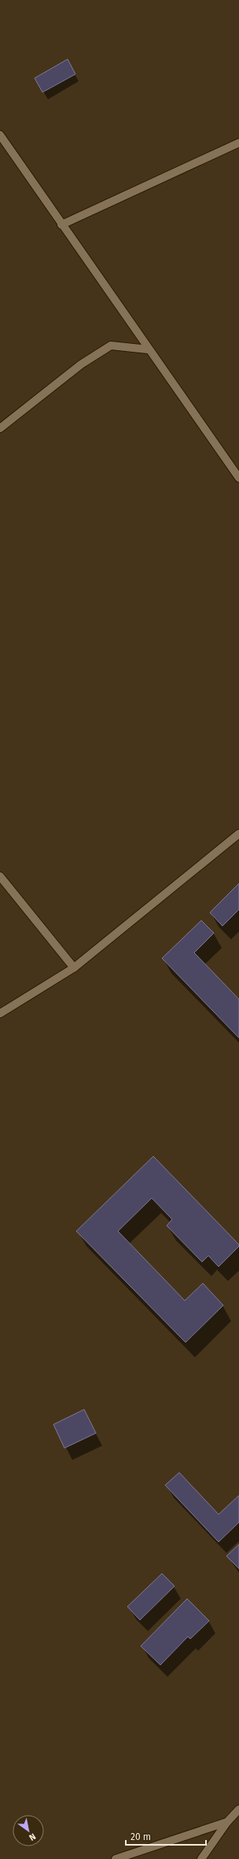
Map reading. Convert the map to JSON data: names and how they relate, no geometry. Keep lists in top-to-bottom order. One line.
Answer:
{"scale_bar":"20 m","north":"bottom right"}
